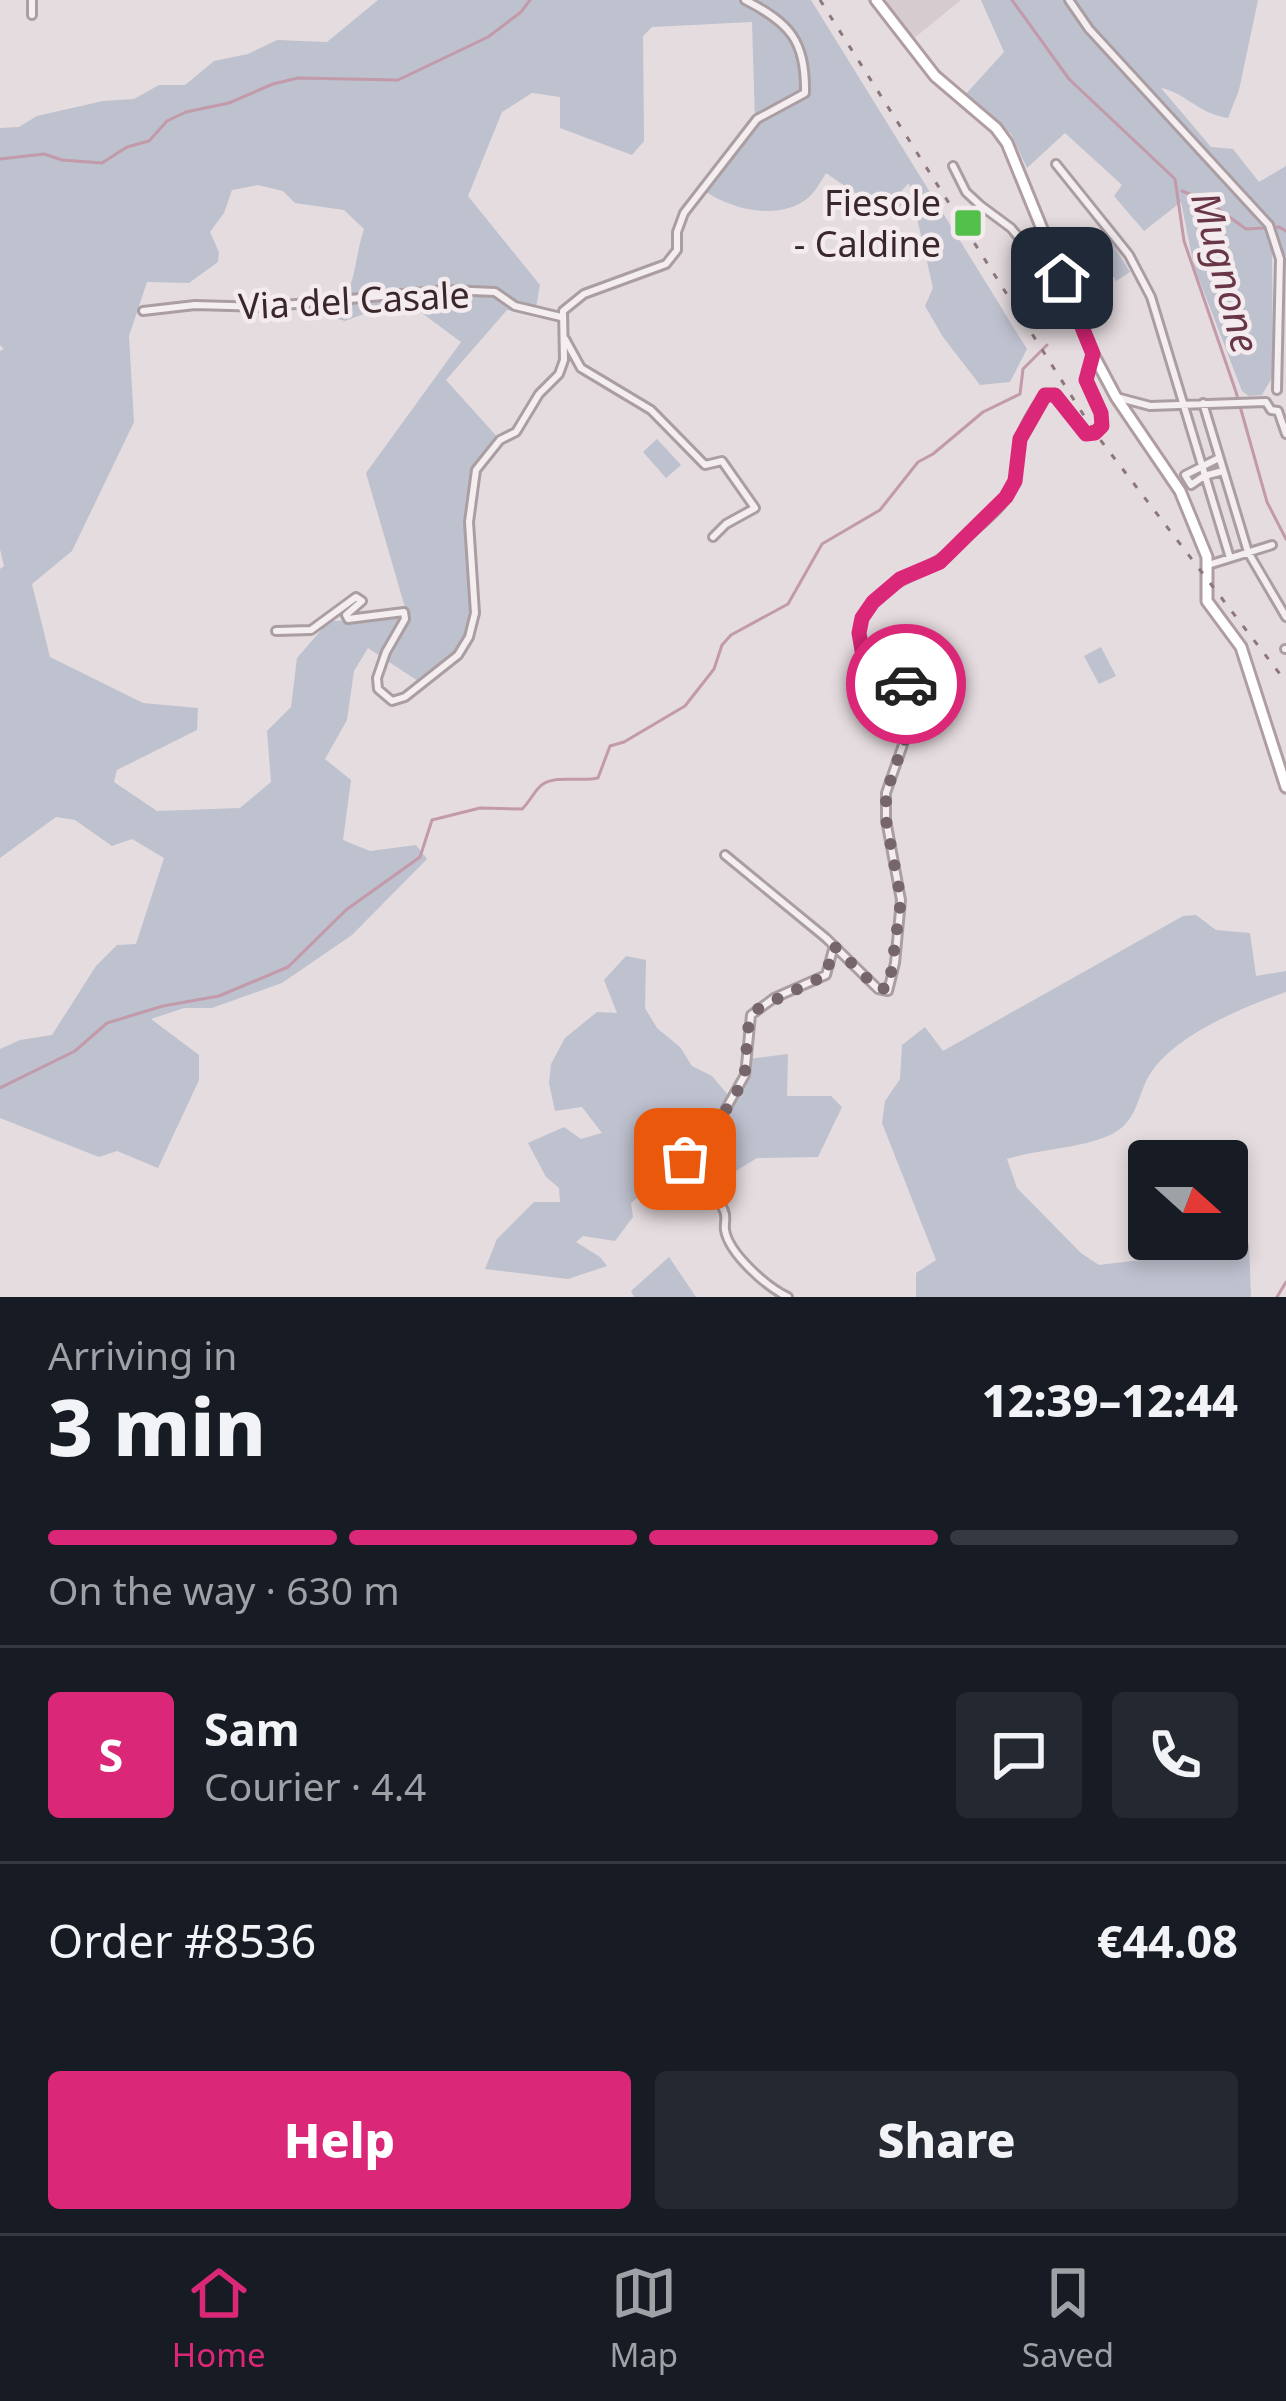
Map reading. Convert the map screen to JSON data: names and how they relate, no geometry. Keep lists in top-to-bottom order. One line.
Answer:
{"streets":{"street":["Via del Casale"]},"water":["Mugnone"],"places":{"transit":["Fiesole - Caldine"]},"north":"right","page":{"heading":["3 min","Arriving in","12:39–12:44"],"panel":["Sam","Courier · 4.4","Order #8536","€44.08"],"bar":"On the way · 630 m","round":"S","buttons":["Help","Share"],"tabs":["Home","Map","Saved"]}}
